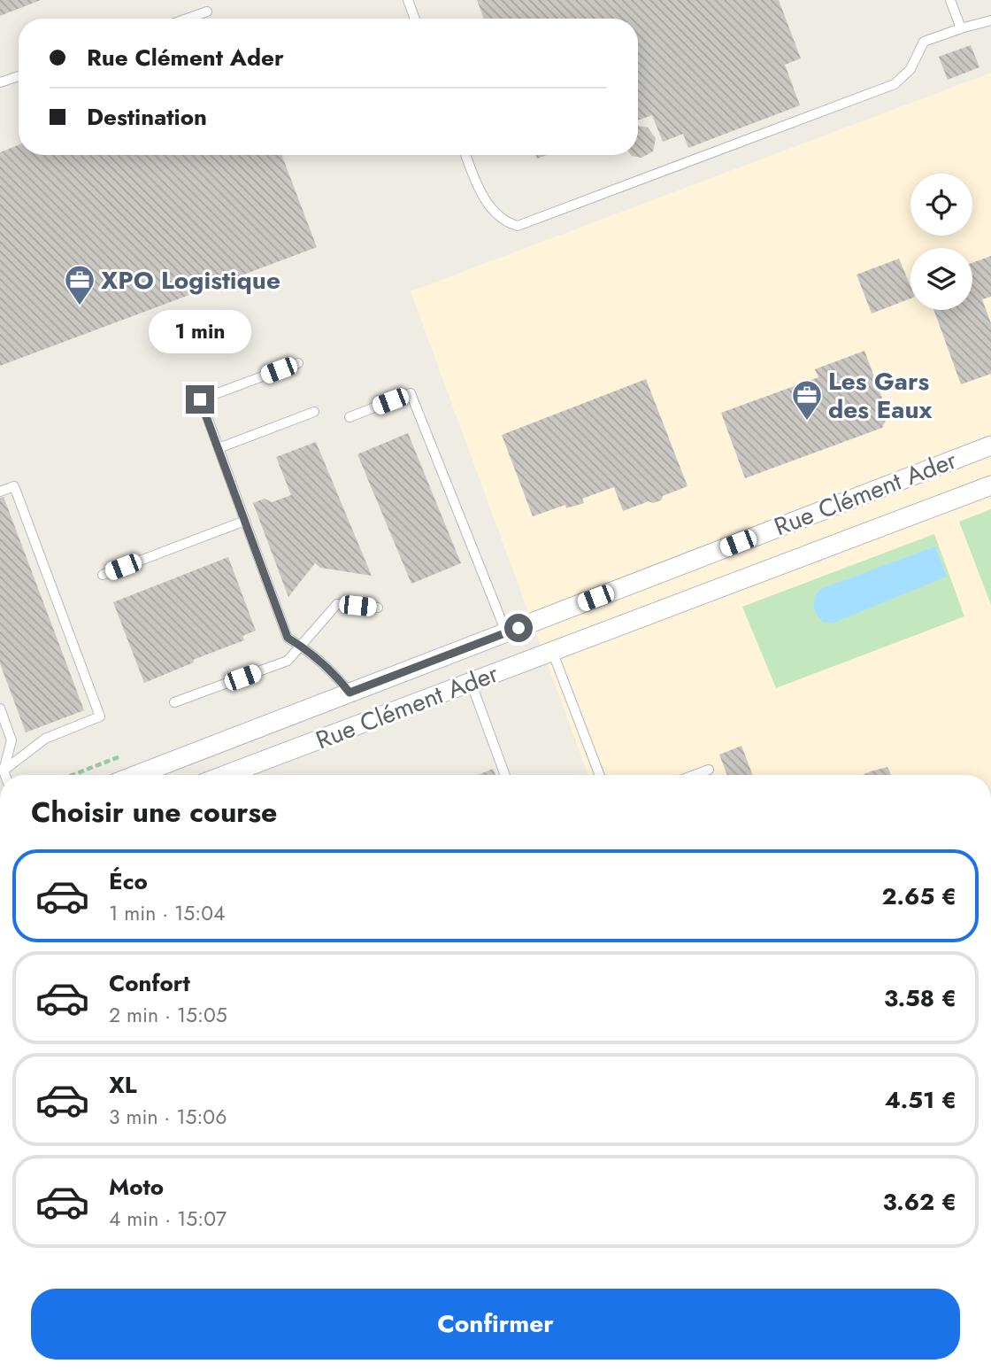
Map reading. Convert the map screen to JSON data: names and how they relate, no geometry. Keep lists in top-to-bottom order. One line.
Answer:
{"streets":{"street":["Rue Clément Ader"]},"places":{"office":["XPO Logistique","Les Gars des Eaux"]},"page":{"banner":["Rue Clément Ader","Destination"],"bubble":"1 min","heading":"Choisir une course","list":[{"name":"Éco","note":"1 min · 15:04","value":"2.65 €"},{"name":"Confort","note":"2 min · 15:05","value":"3.58 €"},{"name":"XL","note":"3 min · 15:06","value":"4.51 €"},{"name":"Moto","note":"4 min · 15:07","value":"3.62 €"}],"buttons":"Confirmer"}}
